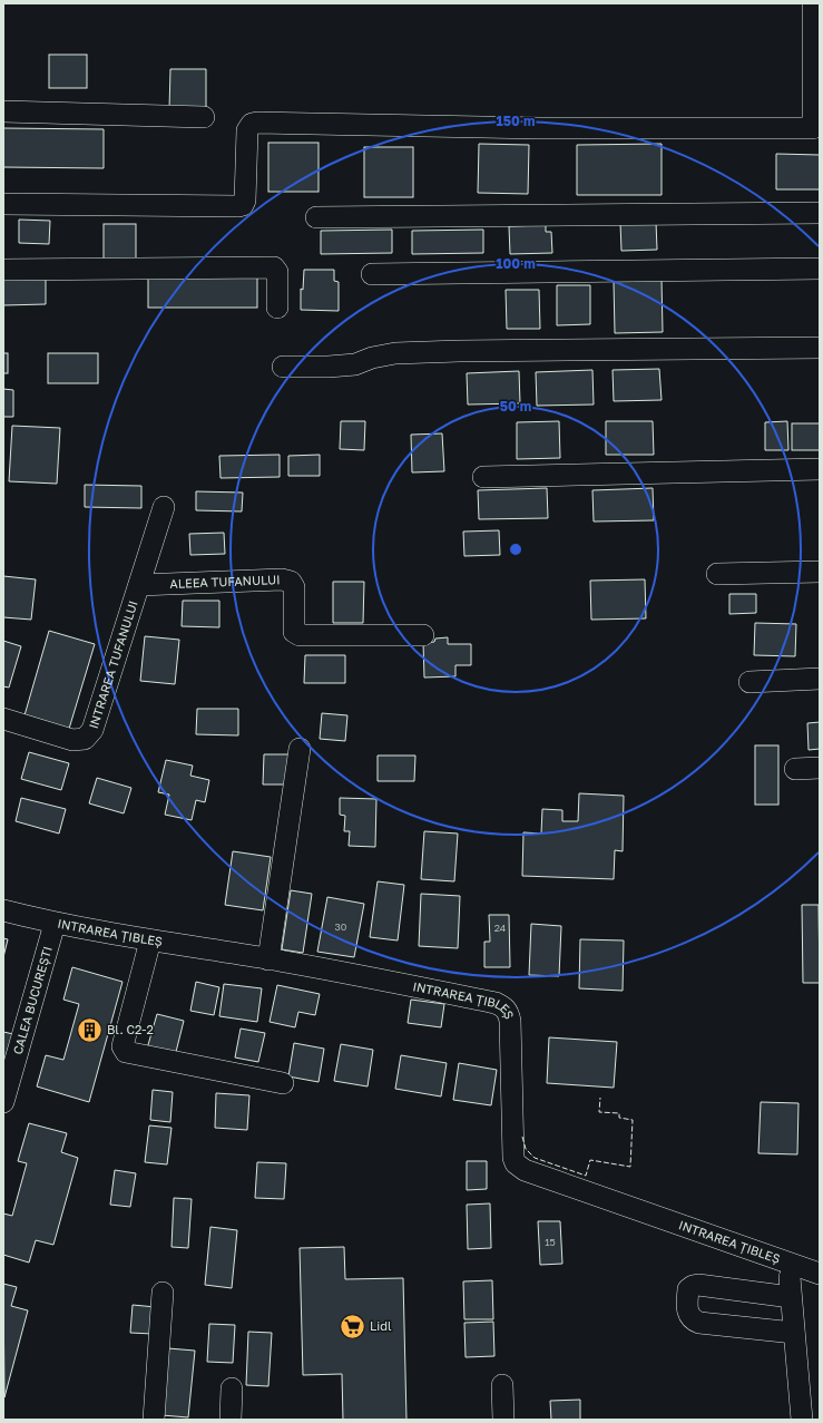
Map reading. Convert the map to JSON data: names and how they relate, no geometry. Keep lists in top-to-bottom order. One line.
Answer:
{"streets":{"street":["ALEEA TUFANULUI","INTRAREA TUFANULUI","INTRAREA ȚIBLEȘ","CALEA BUCUREȘTI"]},"crossings":[["ALEEA TUFANULUI","INTRAREA TUFANULUI"],["INTRAREA ȚIBLEȘ","CALEA BUCUREȘTI"]],"places":{"building":["Bl. C2-2"],"supermarket":["Lidl"]},"house_numbers":["30","24","15"],"rings":["150 m","100 m","50 m"]}
